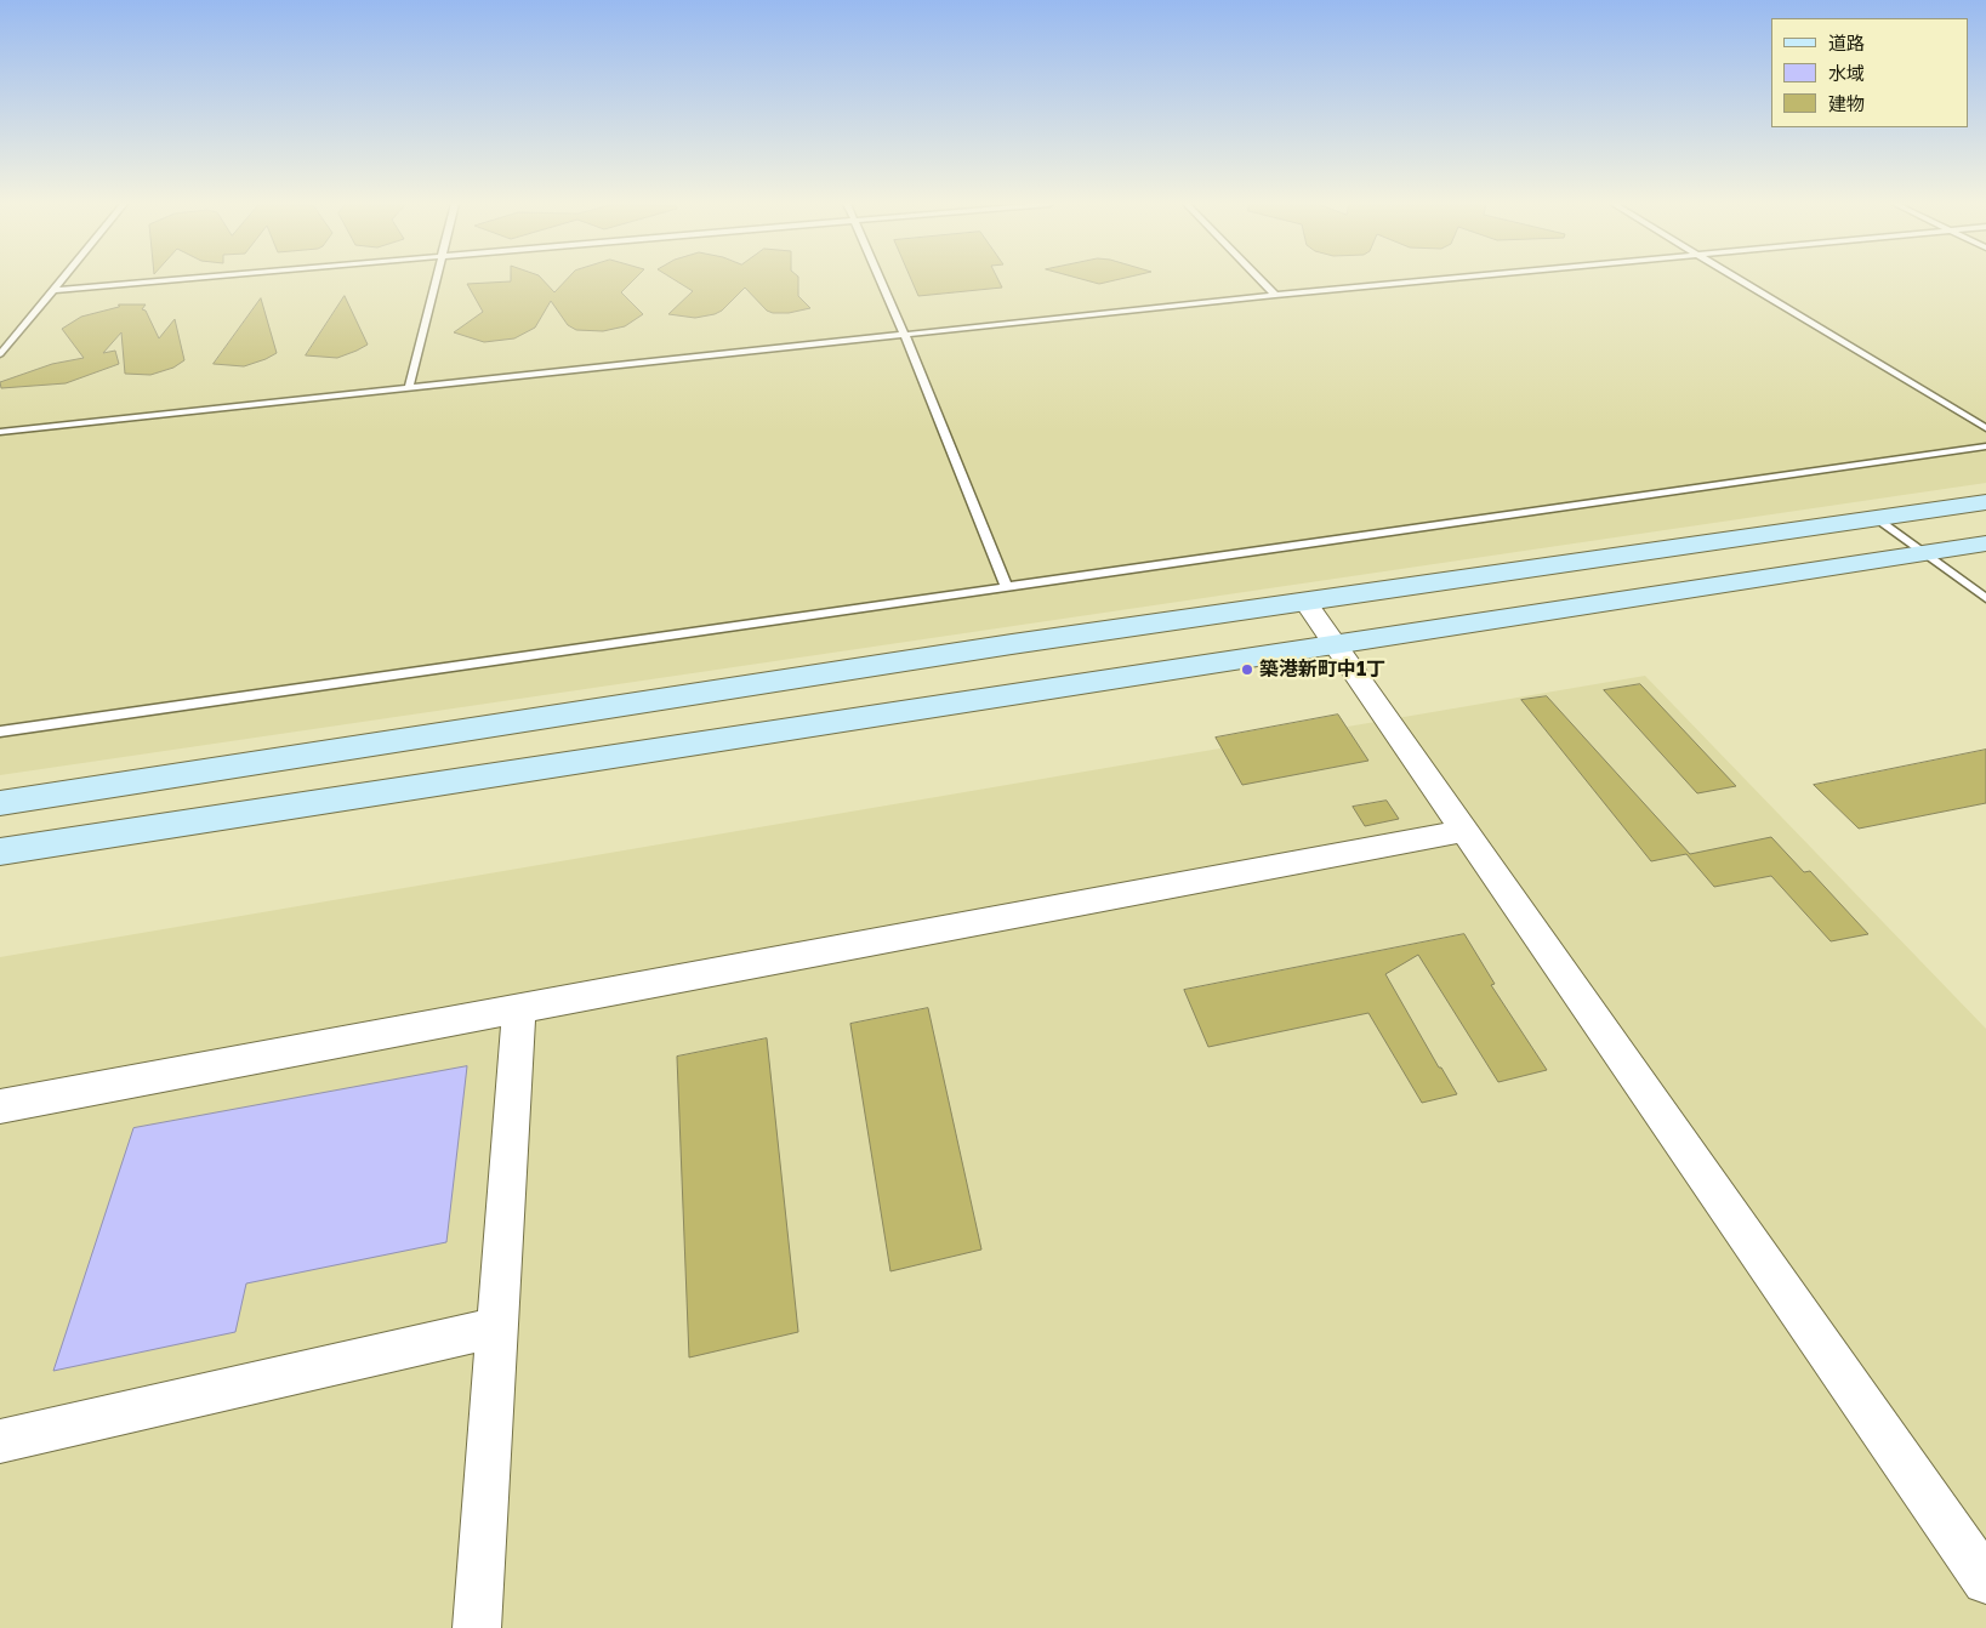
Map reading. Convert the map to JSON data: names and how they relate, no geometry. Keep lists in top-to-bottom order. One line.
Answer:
{"places":["築港新町中1丁"],"legend":["道路","水域","建物"]}
